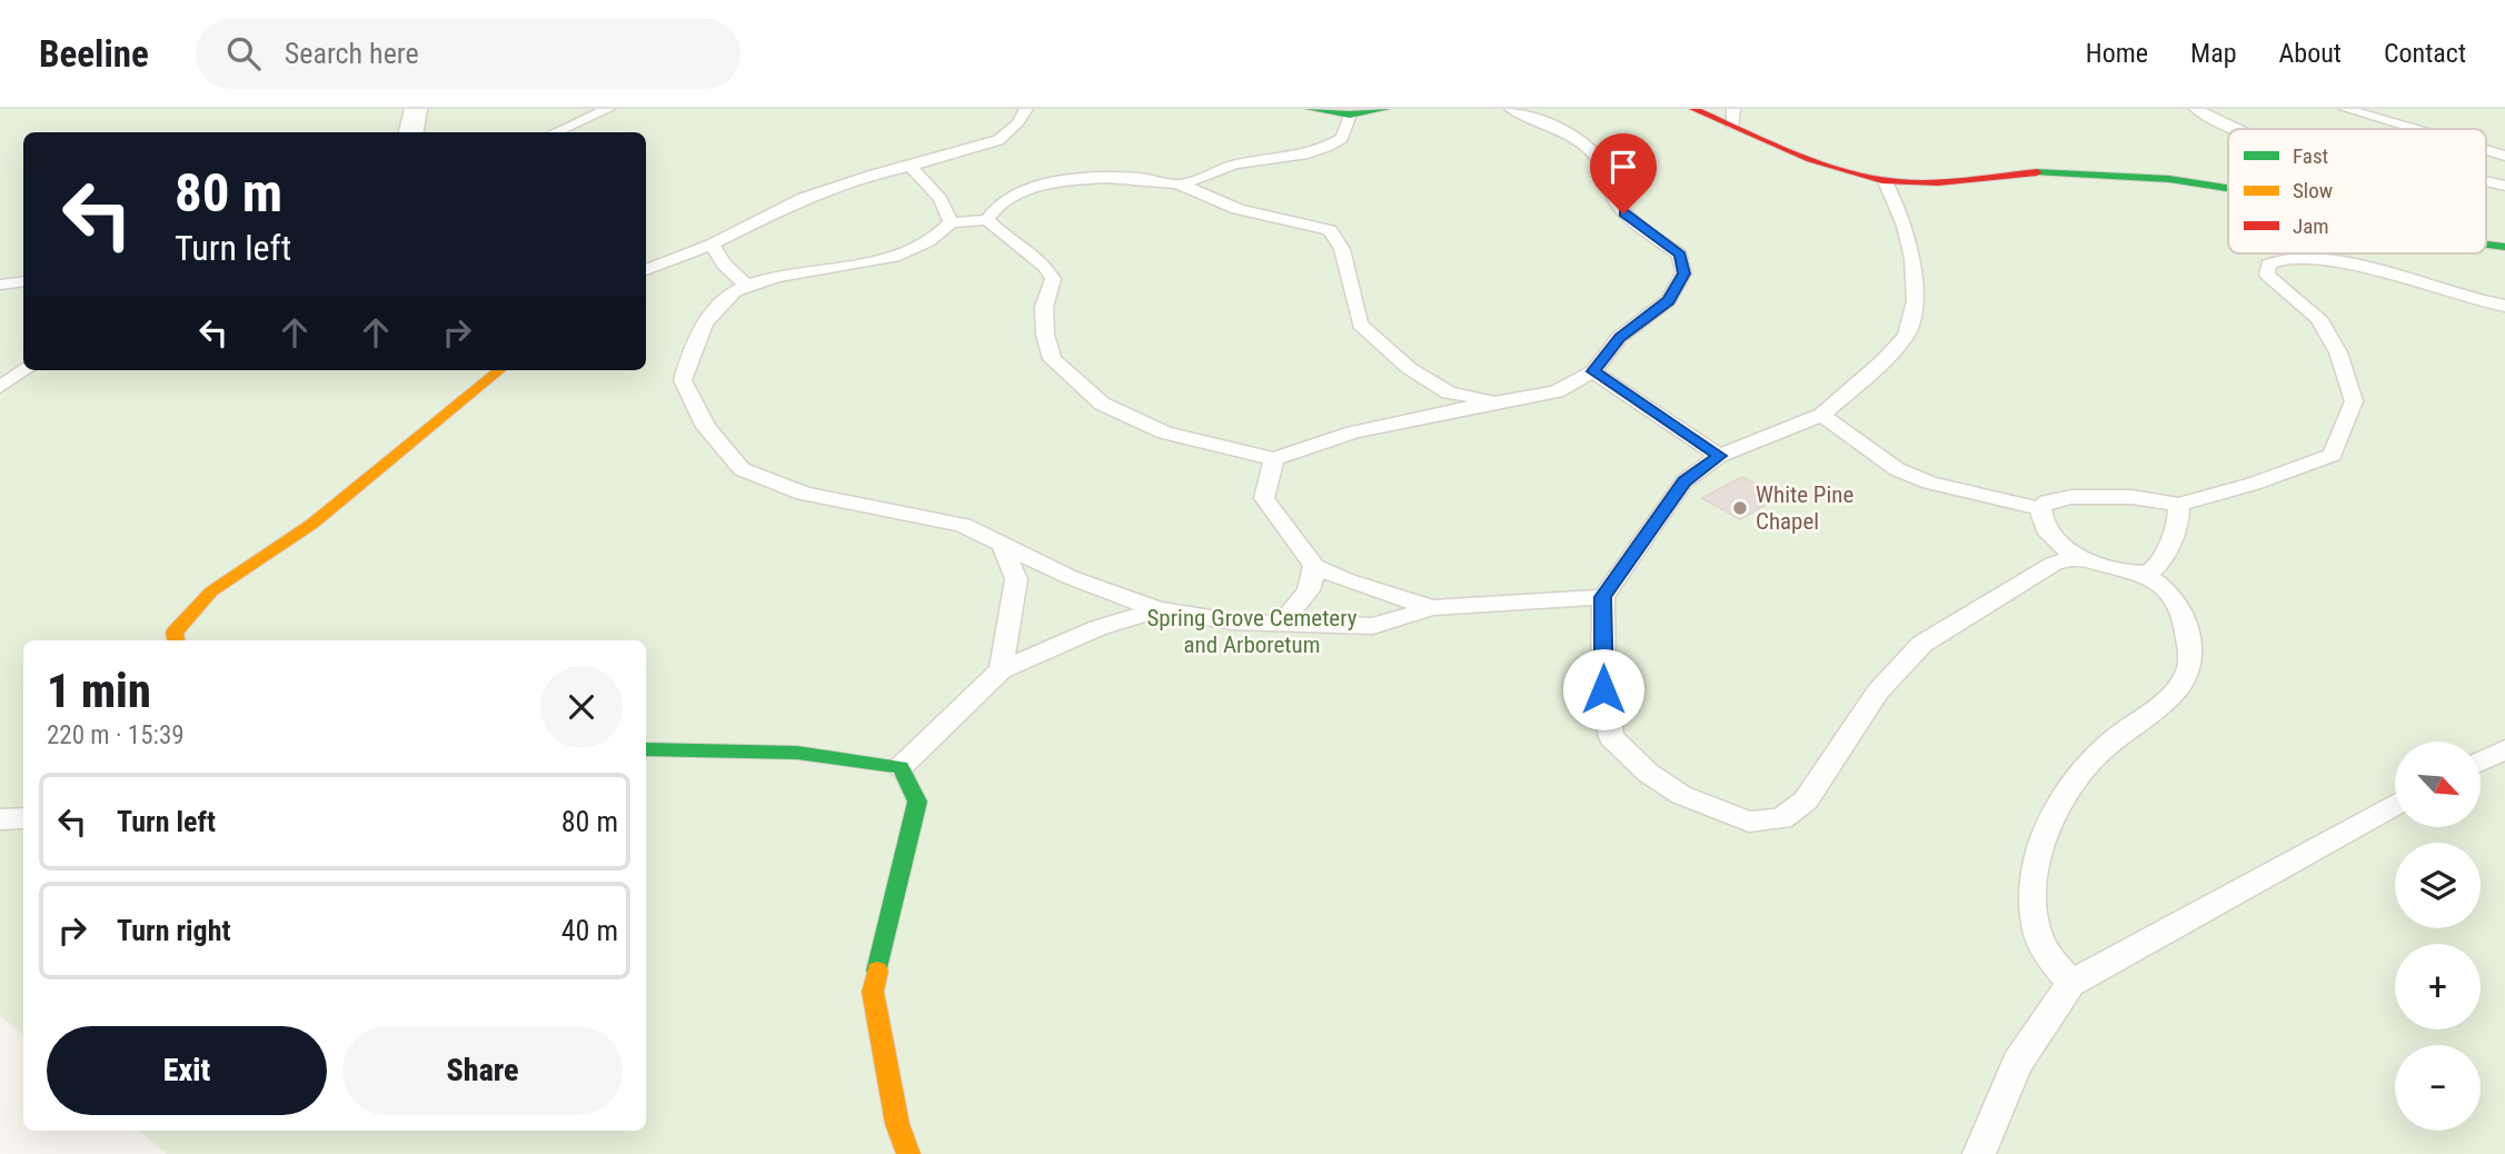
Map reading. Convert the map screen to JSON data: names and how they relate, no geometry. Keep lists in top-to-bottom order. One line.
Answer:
{"parks":["Spring Grove Cemetery and Arboretum"],"places":["White Pine Chapel"],"legend":["Fast","Slow","Jam"],"north":"bottom right","page":{"header":"Beeline","search":"Search here","nav":["Home","Map","About","Contact"],"turn":["80 m","Turn left"],"heading":["1 min","220 m · 15:39"],"map_buttons":["+","−"],"list":[{"name":"Turn left","value":"80 m"},{"name":"Turn right","value":"40 m"}],"buttons":["Exit","Share"]}}
